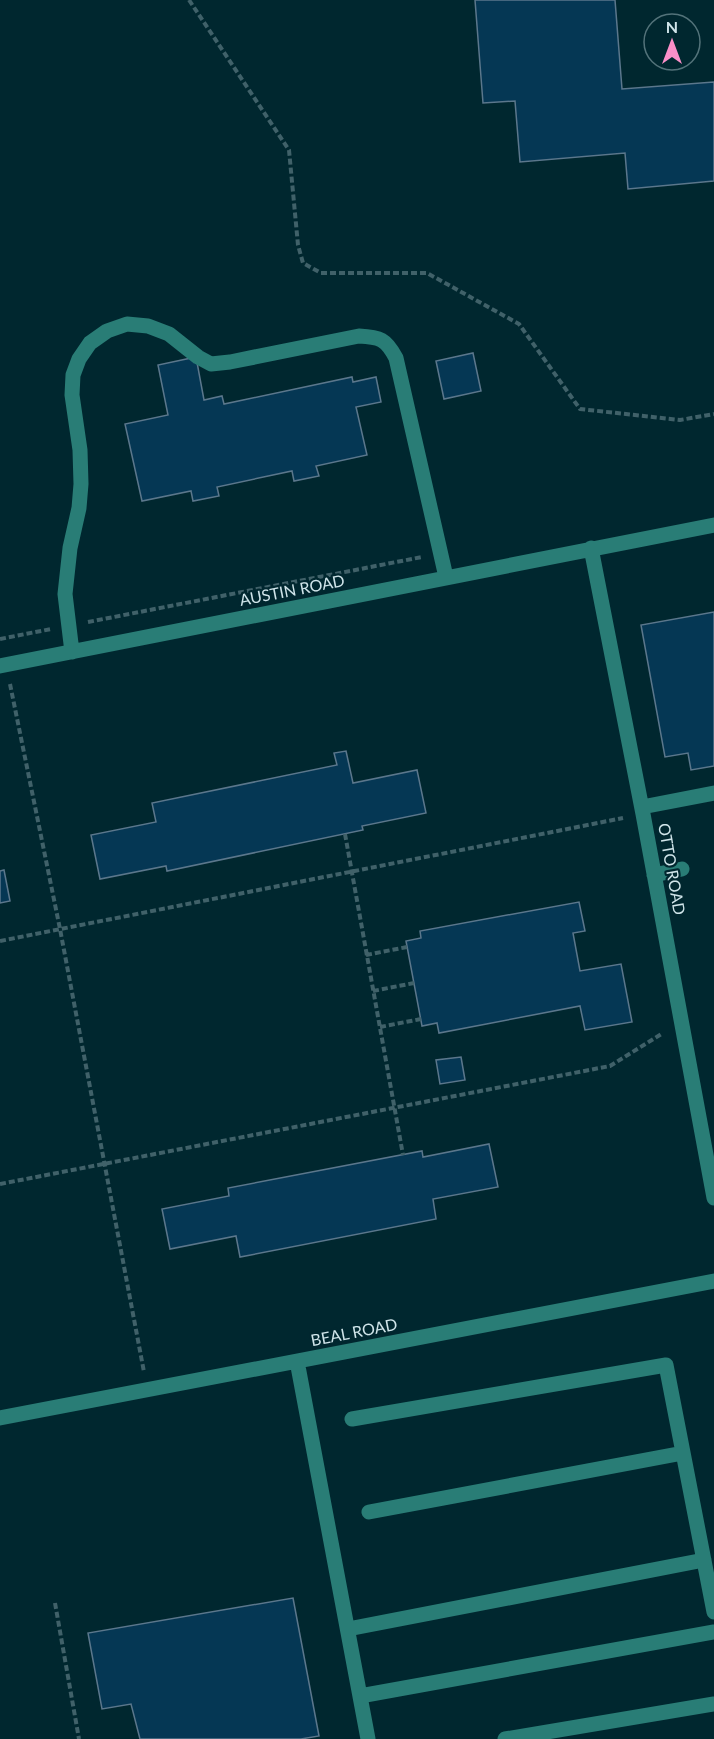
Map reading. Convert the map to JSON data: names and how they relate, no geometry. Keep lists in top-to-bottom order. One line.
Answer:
{"streets":{"street":["AUSTIN ROAD","OTTO ROAD","BEAL ROAD"]},"crossings":[["AUSTIN ROAD","OTTO ROAD"]],"north":"top"}
